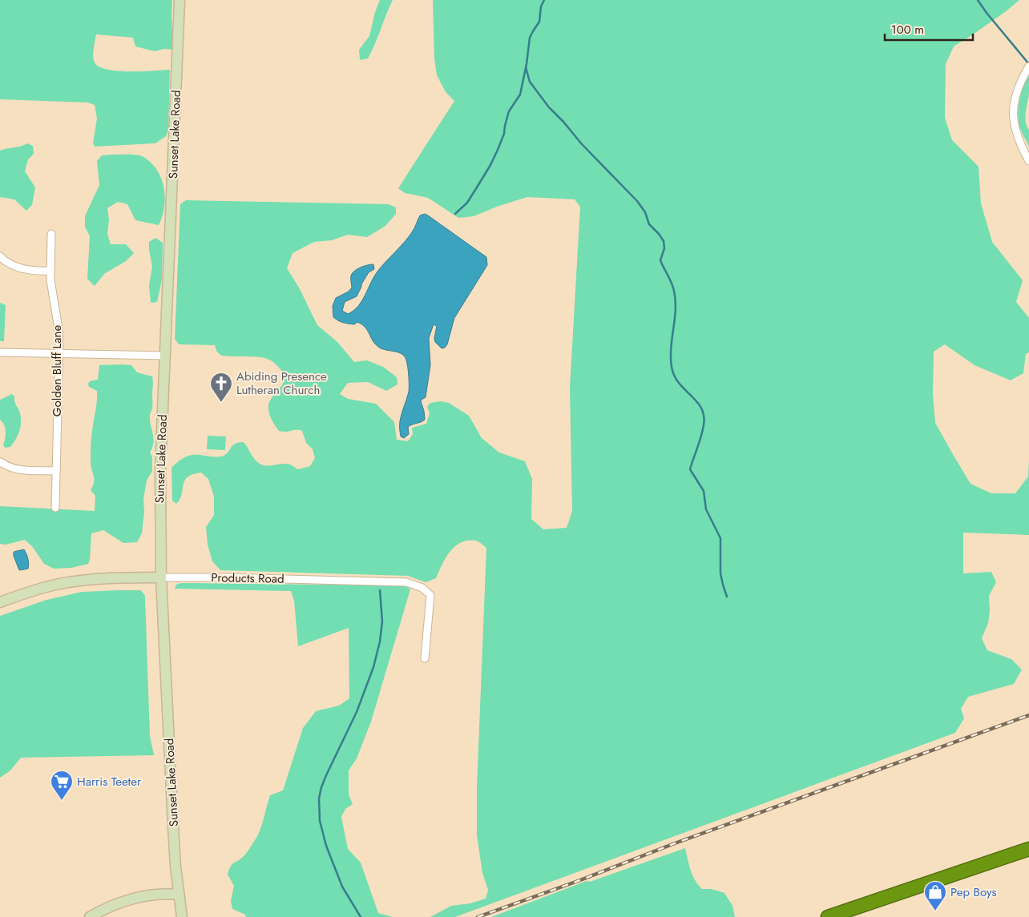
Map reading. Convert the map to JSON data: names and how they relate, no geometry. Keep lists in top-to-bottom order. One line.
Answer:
{"streets":{"main road":["Sunset Lake Road","Products Road"],"street":["Golden Bluff Lane"]},"crossings":[["Sunset Lake Road","Products Road"]],"places":{"church":["Abiding Presence Lutheran Church"],"supermarket":["Harris Teeter"],"shop":["Pep Boys"]},"scale_bar":"100 m"}
